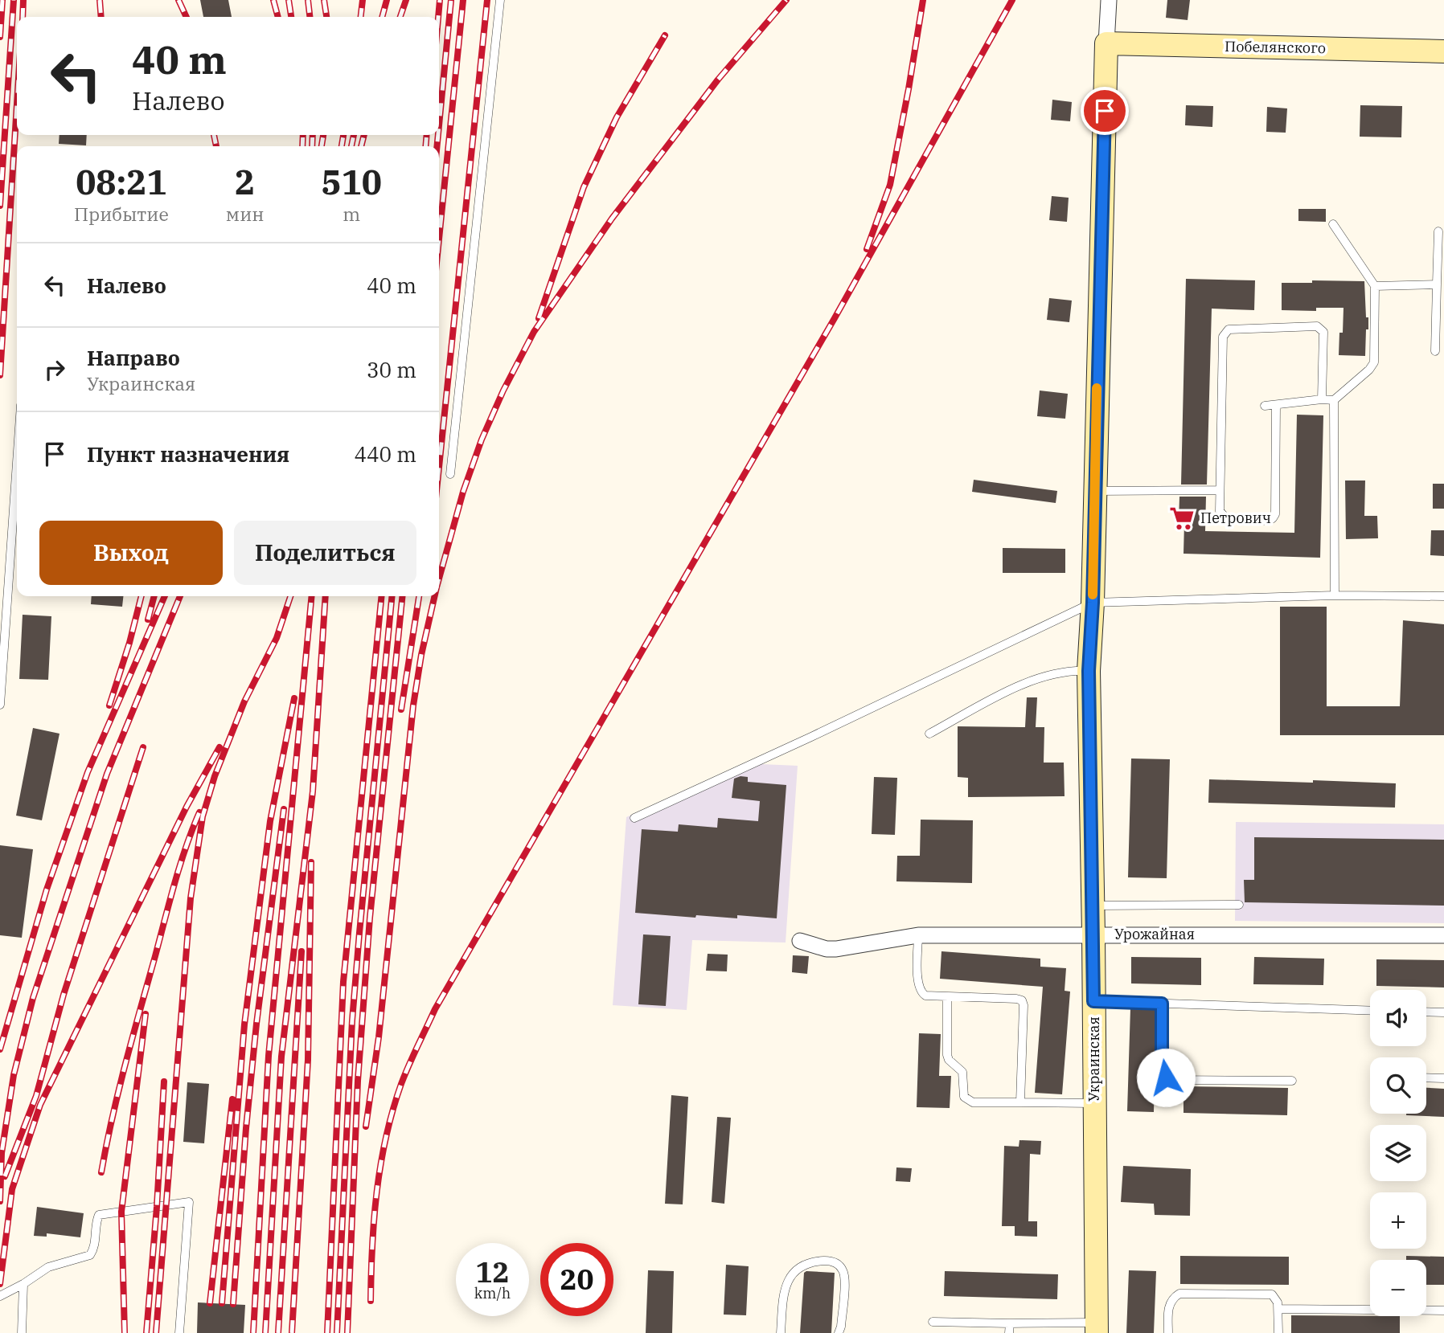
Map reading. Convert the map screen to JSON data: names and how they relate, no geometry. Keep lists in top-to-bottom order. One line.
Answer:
{"streets":{"street":["Побелянского","Урожайная","Украинская"]},"crossings":[["Побелянского","Украинская"],["Урожайная","Украинская"]],"places":{"supermarket":["Петрович"]},"page":{"turn":["40 m","Налево"],"eta":["08:21","Прибытие","2","мин","510","m"],"list":[{"name":"Налево","value":"40 m"},{"name":"Направо","note":"Украинская","value":"30 m"},{"name":"Пункт назначения","value":"440 m"}],"buttons":["Выход","Поделиться"],"map_buttons":["+","−"],"speed":"12 km/h","limit":"20"}}
